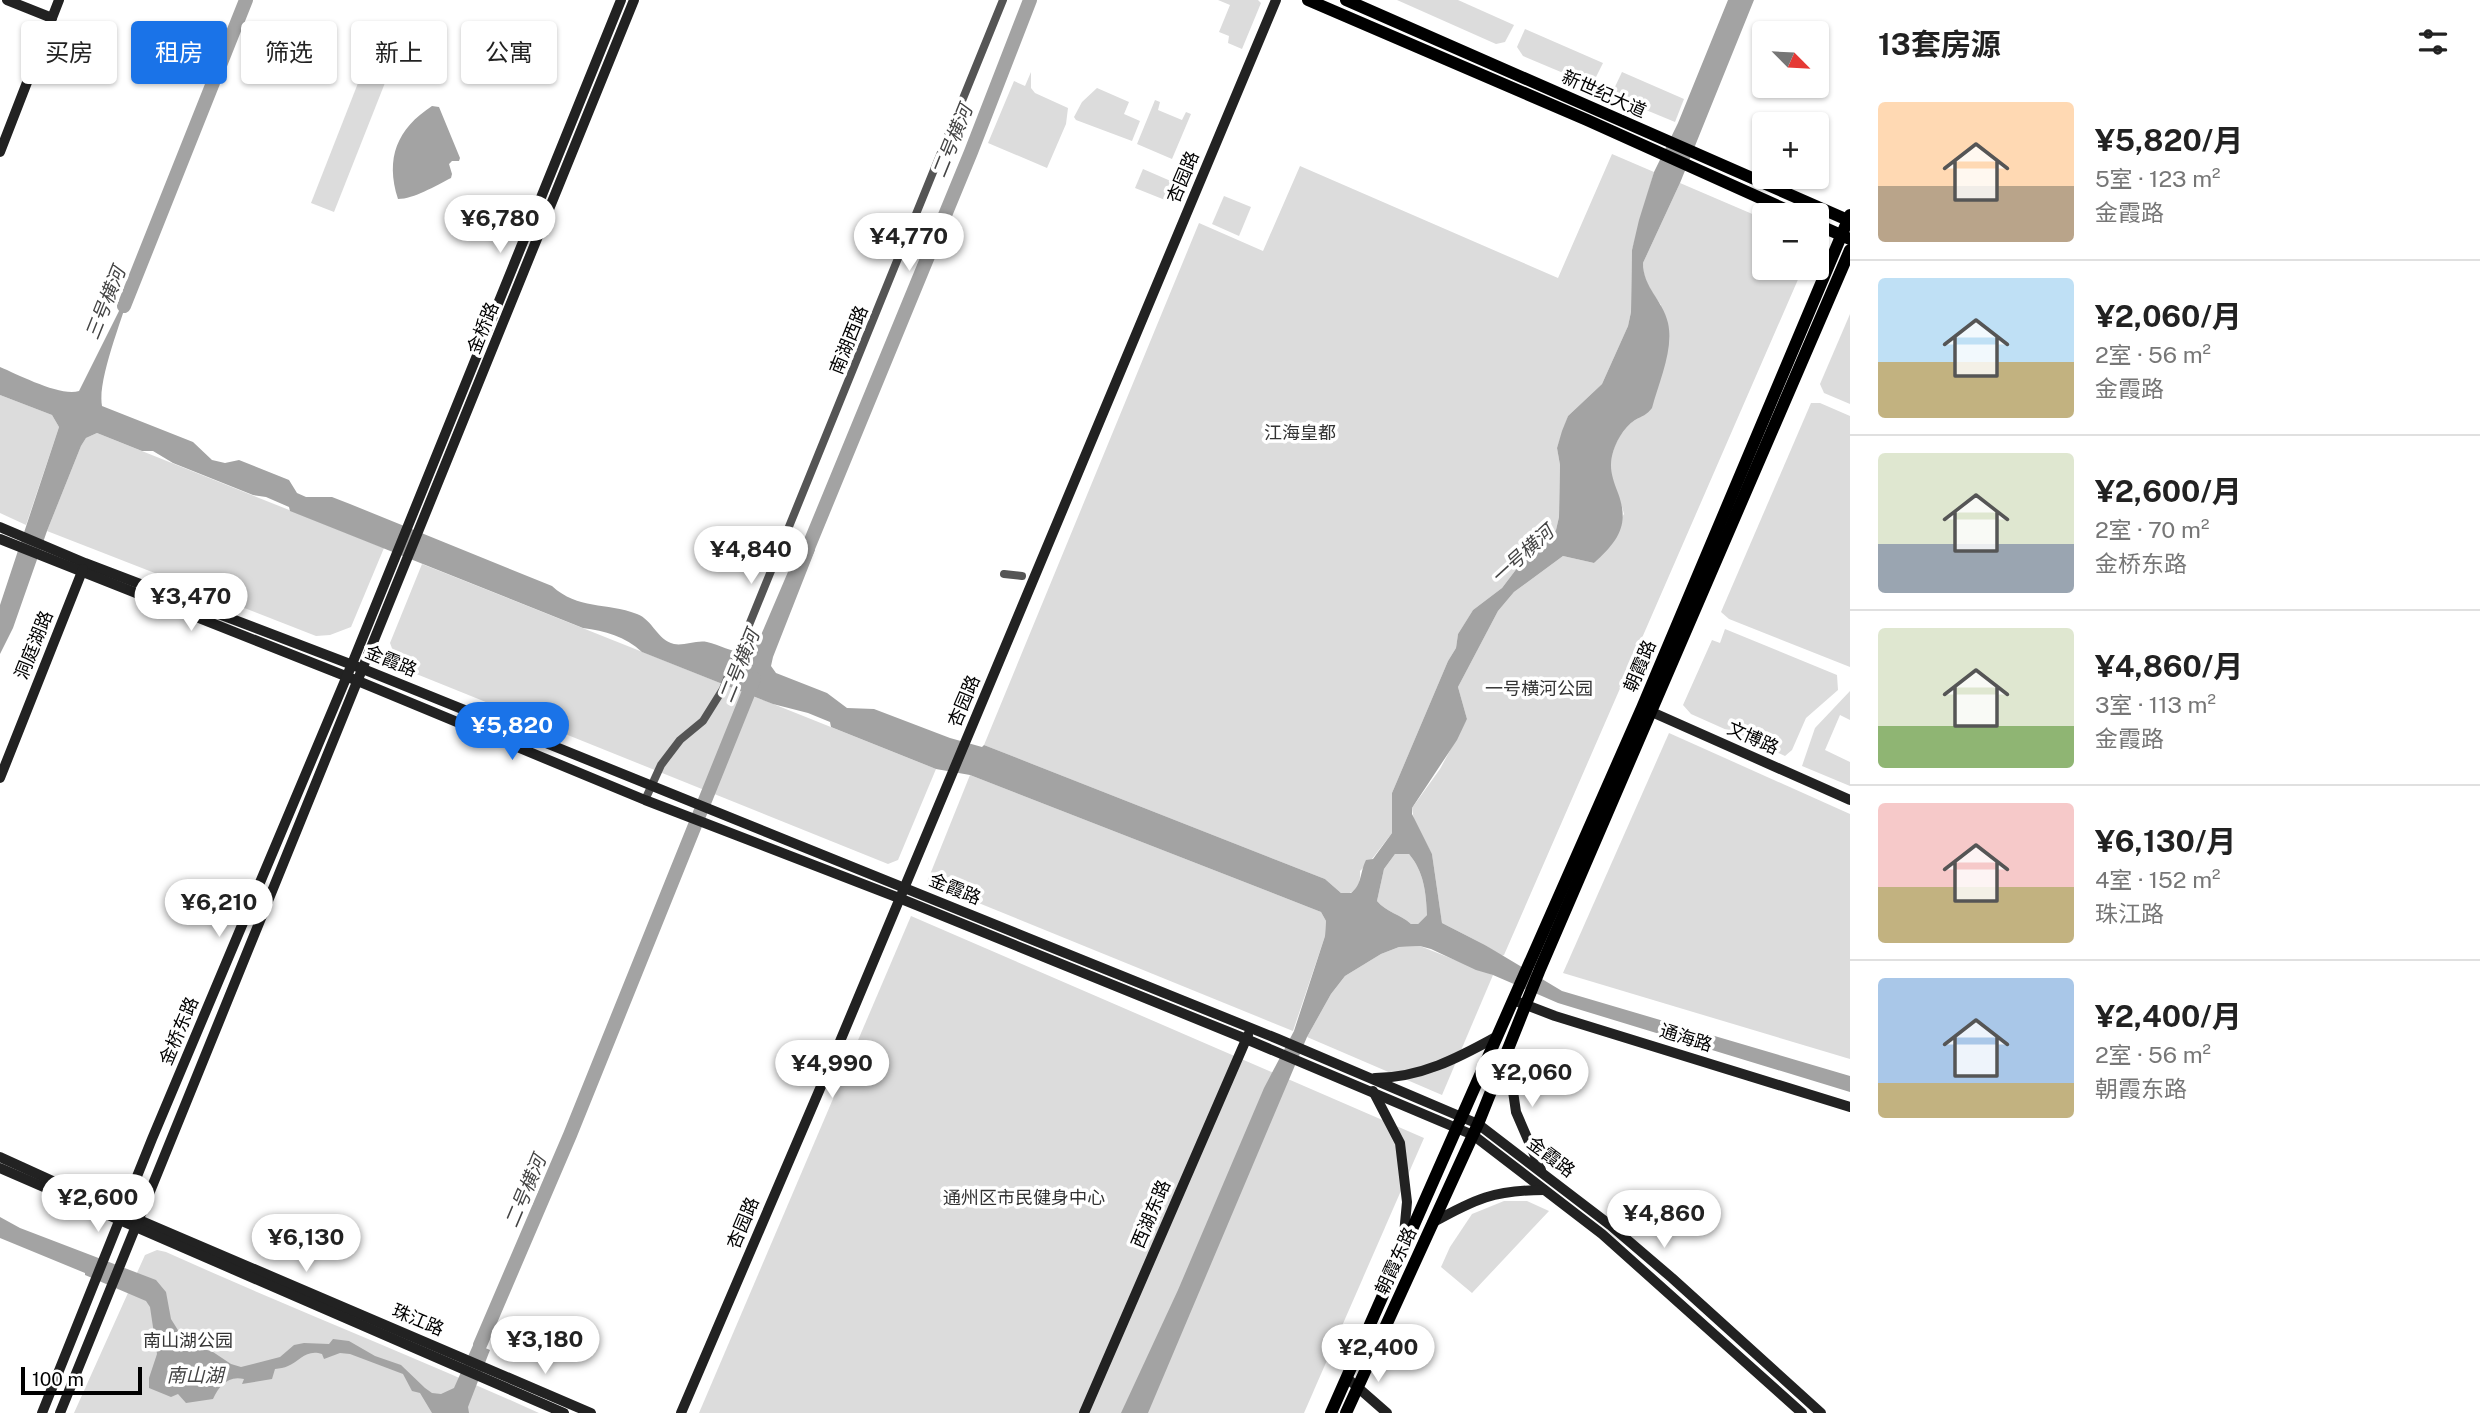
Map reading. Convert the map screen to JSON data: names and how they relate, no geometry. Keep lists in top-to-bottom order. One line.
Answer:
{"streets":{"main road":["新世纪大道","朝霞路","朝霞东路"],"street":["杏园路","金桥路","南湖西路","洞庭湖路","金霞路","文博路","金桥东路","通海路","西湖东路","珠江路"]},"crossings":[["新世纪大道","朝霞路"],["杏园路","金霞路"],["金桥路","金霞路"],["金桥路","金桥东路"],["南湖西路","金霞路"],["洞庭湖路","金霞路"],["金霞路","朝霞路"],["金霞路","金桥东路"],["金霞路","西湖东路"],["金霞路","朝霞东路"],["朝霞路","文博路"],["朝霞路","通海路"],["朝霞路","朝霞东路"],["金桥东路","珠江路"]],"water":["二号横河","三号横河","一号横河","南山湖"],"parks":["江海皇都","一号横河公园","通州区市民健身中心","南山湖公园"],"scale_bar":"100 m","north":"bottom right","page":{"heading":"13套房源","map_buttons":["+","−"],"chip":["买房","租房","筛选","新上","公寓"],"list":[{"name":"¥5,820/月","note":"5室 · 123 m² · 金霞路"},{"name":"¥2,060/月","note":"2室 · 56 m² · 金霞路"},{"name":"¥2,600/月","note":"2室 · 70 m² · 金桥东路"},{"name":"¥4,860/月","note":"3室 · 113 m² · 金霞路"},{"name":"¥6,130/月","note":"4室 · 152 m² · 珠江路"},{"name":"¥2,400/月","note":"2室 · 56 m² · 朝霞东路"}],"price":["¥6,780","¥4,770","¥4,840","¥3,470","¥5,820","¥6,210","¥4,990","¥2,060","¥2,600","¥4,860","¥6,130","¥3,180","¥2,400"],"scale":"100 m"}}
